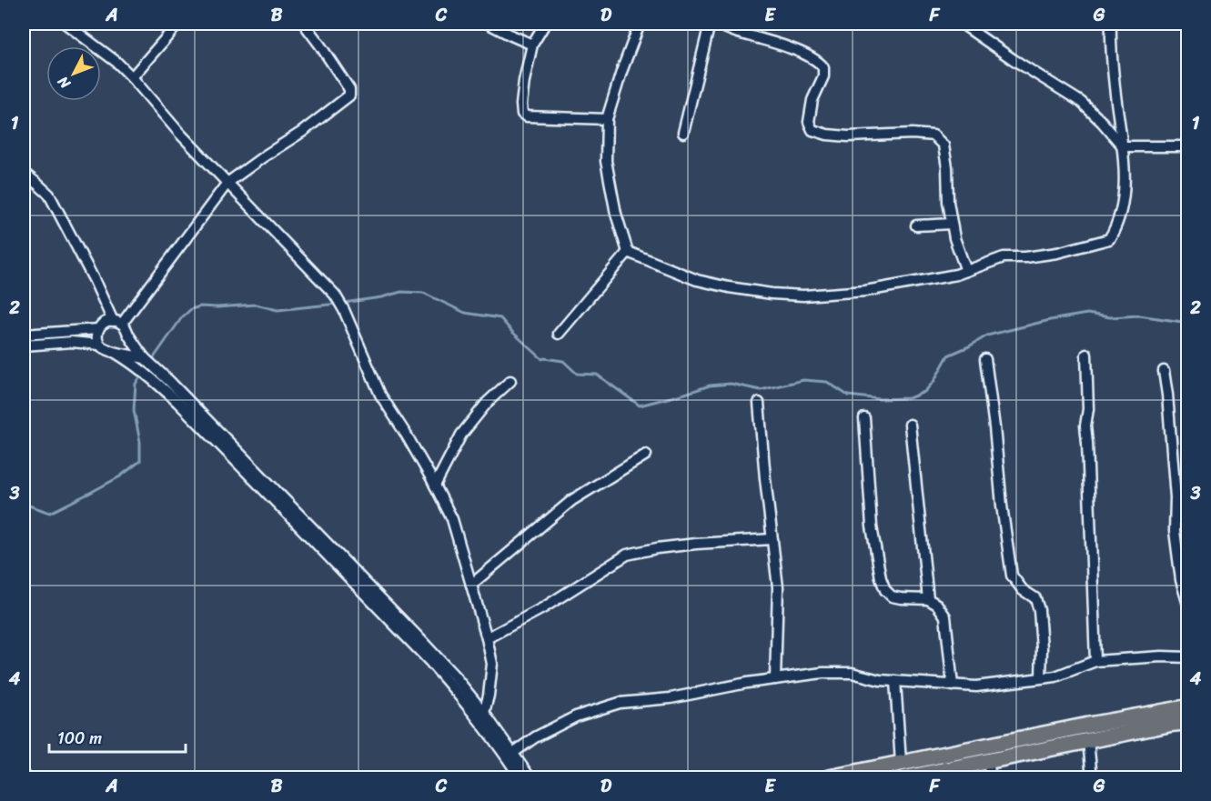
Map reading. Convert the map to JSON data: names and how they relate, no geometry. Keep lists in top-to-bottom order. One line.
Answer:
{"scale_bar":"100 m","north":"bottom left","grid":{"columns":["A","B","C","D","E","F","G"],"rows":["1","2","3","4"]}}
